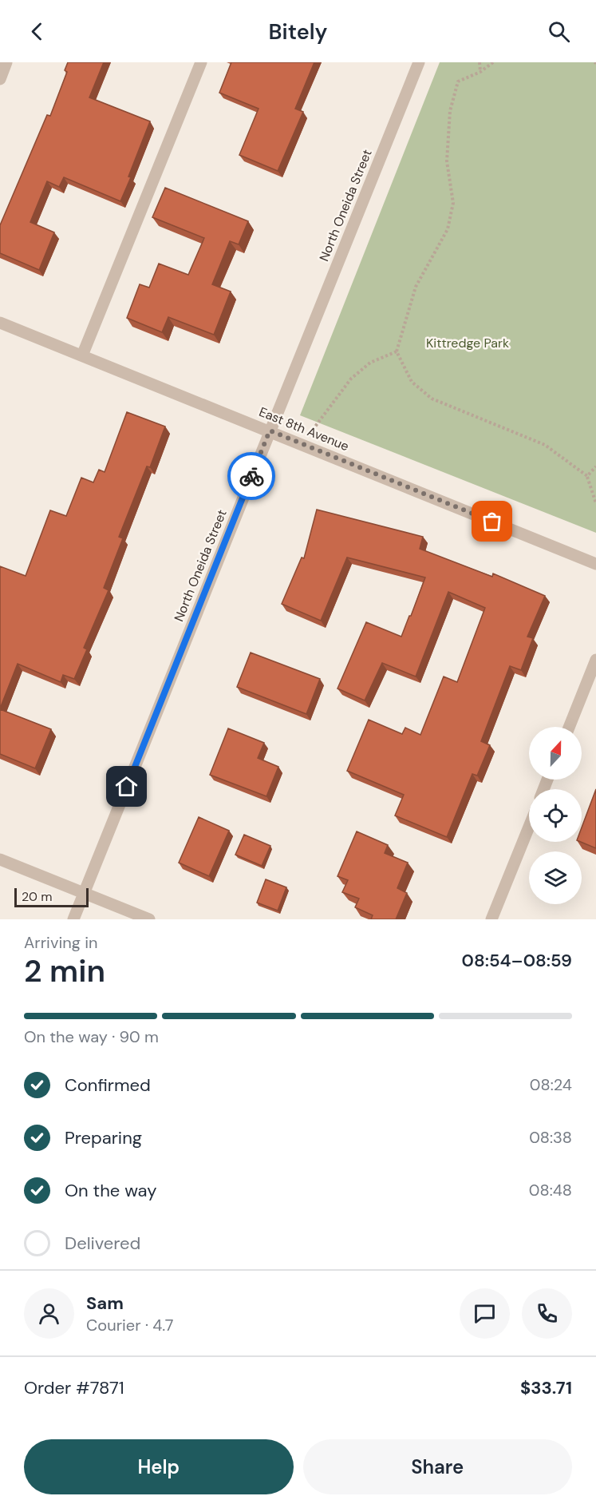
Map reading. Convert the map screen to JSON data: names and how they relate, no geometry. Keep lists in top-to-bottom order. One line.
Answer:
{"streets":{"street":["North Oneida Street","East 8th Avenue"]},"crossings":[["North Oneida Street","East 8th Avenue"]],"parks":["Kittredge Park"],"scale_bar":"20 m","north":"top","page":{"header":"Bitely","scale":"20 m","heading":["2 min","Arriving in","08:54–08:59"],"panel":["Sam","Courier · 4.7","Order #7871","$33.71"],"bar":"On the way · 90 m","list":[["Confirmed","08:24"],["Preparing","08:38"],["On the way","08:48"],"Delivered"],"buttons":["Help","Share"]}}
